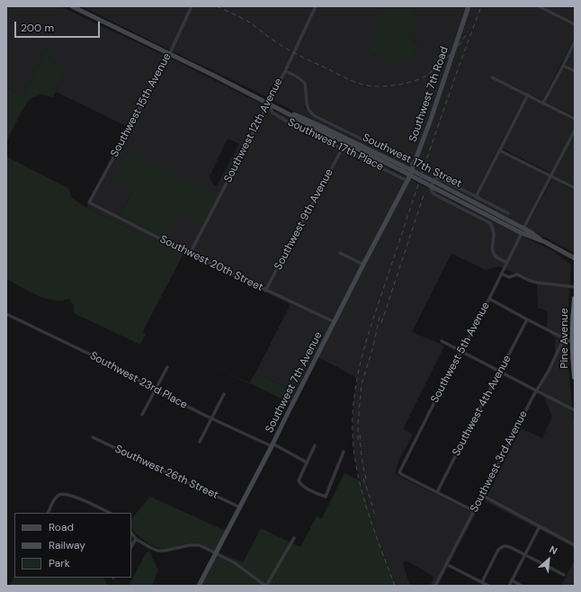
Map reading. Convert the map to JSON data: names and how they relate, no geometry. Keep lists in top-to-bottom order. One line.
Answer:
{"streets":{"highway":["Pine Avenue"],"street":["Southwest 7th Road","Southwest 15th Avenue","Southwest 12th Avenue","Southwest 17th Place","Southwest 17th Street","Southwest 9th Avenue","Southwest 20th Street","Southwest 5th Avenue","Southwest 23rd Place","Southwest 7th Avenue","Southwest 4th Avenue","Southwest 3rd Avenue","Southwest 26th Street"]},"crossings":[["Southwest 7th Road","Southwest 17th Place"],["Southwest 7th Road","Southwest 7th Avenue"],["Southwest 15th Avenue","Southwest 17th Street"],["Southwest 15th Avenue","Southwest 20th Street"],["Southwest 12th Avenue","Southwest 17th Place"],["Southwest 12th Avenue","Southwest 17th Street"],["Southwest 12th Avenue","Southwest 20th Street"],["Southwest 17th Place","Southwest 17th Street"],["Southwest 17th Place","Southwest 9th Avenue"],["Southwest 17th Street","Southwest 5th Avenue"],["Southwest 9th Avenue","Southwest 20th Street"],["Southwest 20th Street","Southwest 7th Avenue"],["Southwest 5th Avenue","Southwest 4th Avenue"],["Southwest 23rd Place","Southwest 7th Avenue"],["Southwest 7th Avenue","Southwest 26th Street"]],"legend":["Road","Railway","Park"],"scale_bar":"200 m","north":"top right"}
